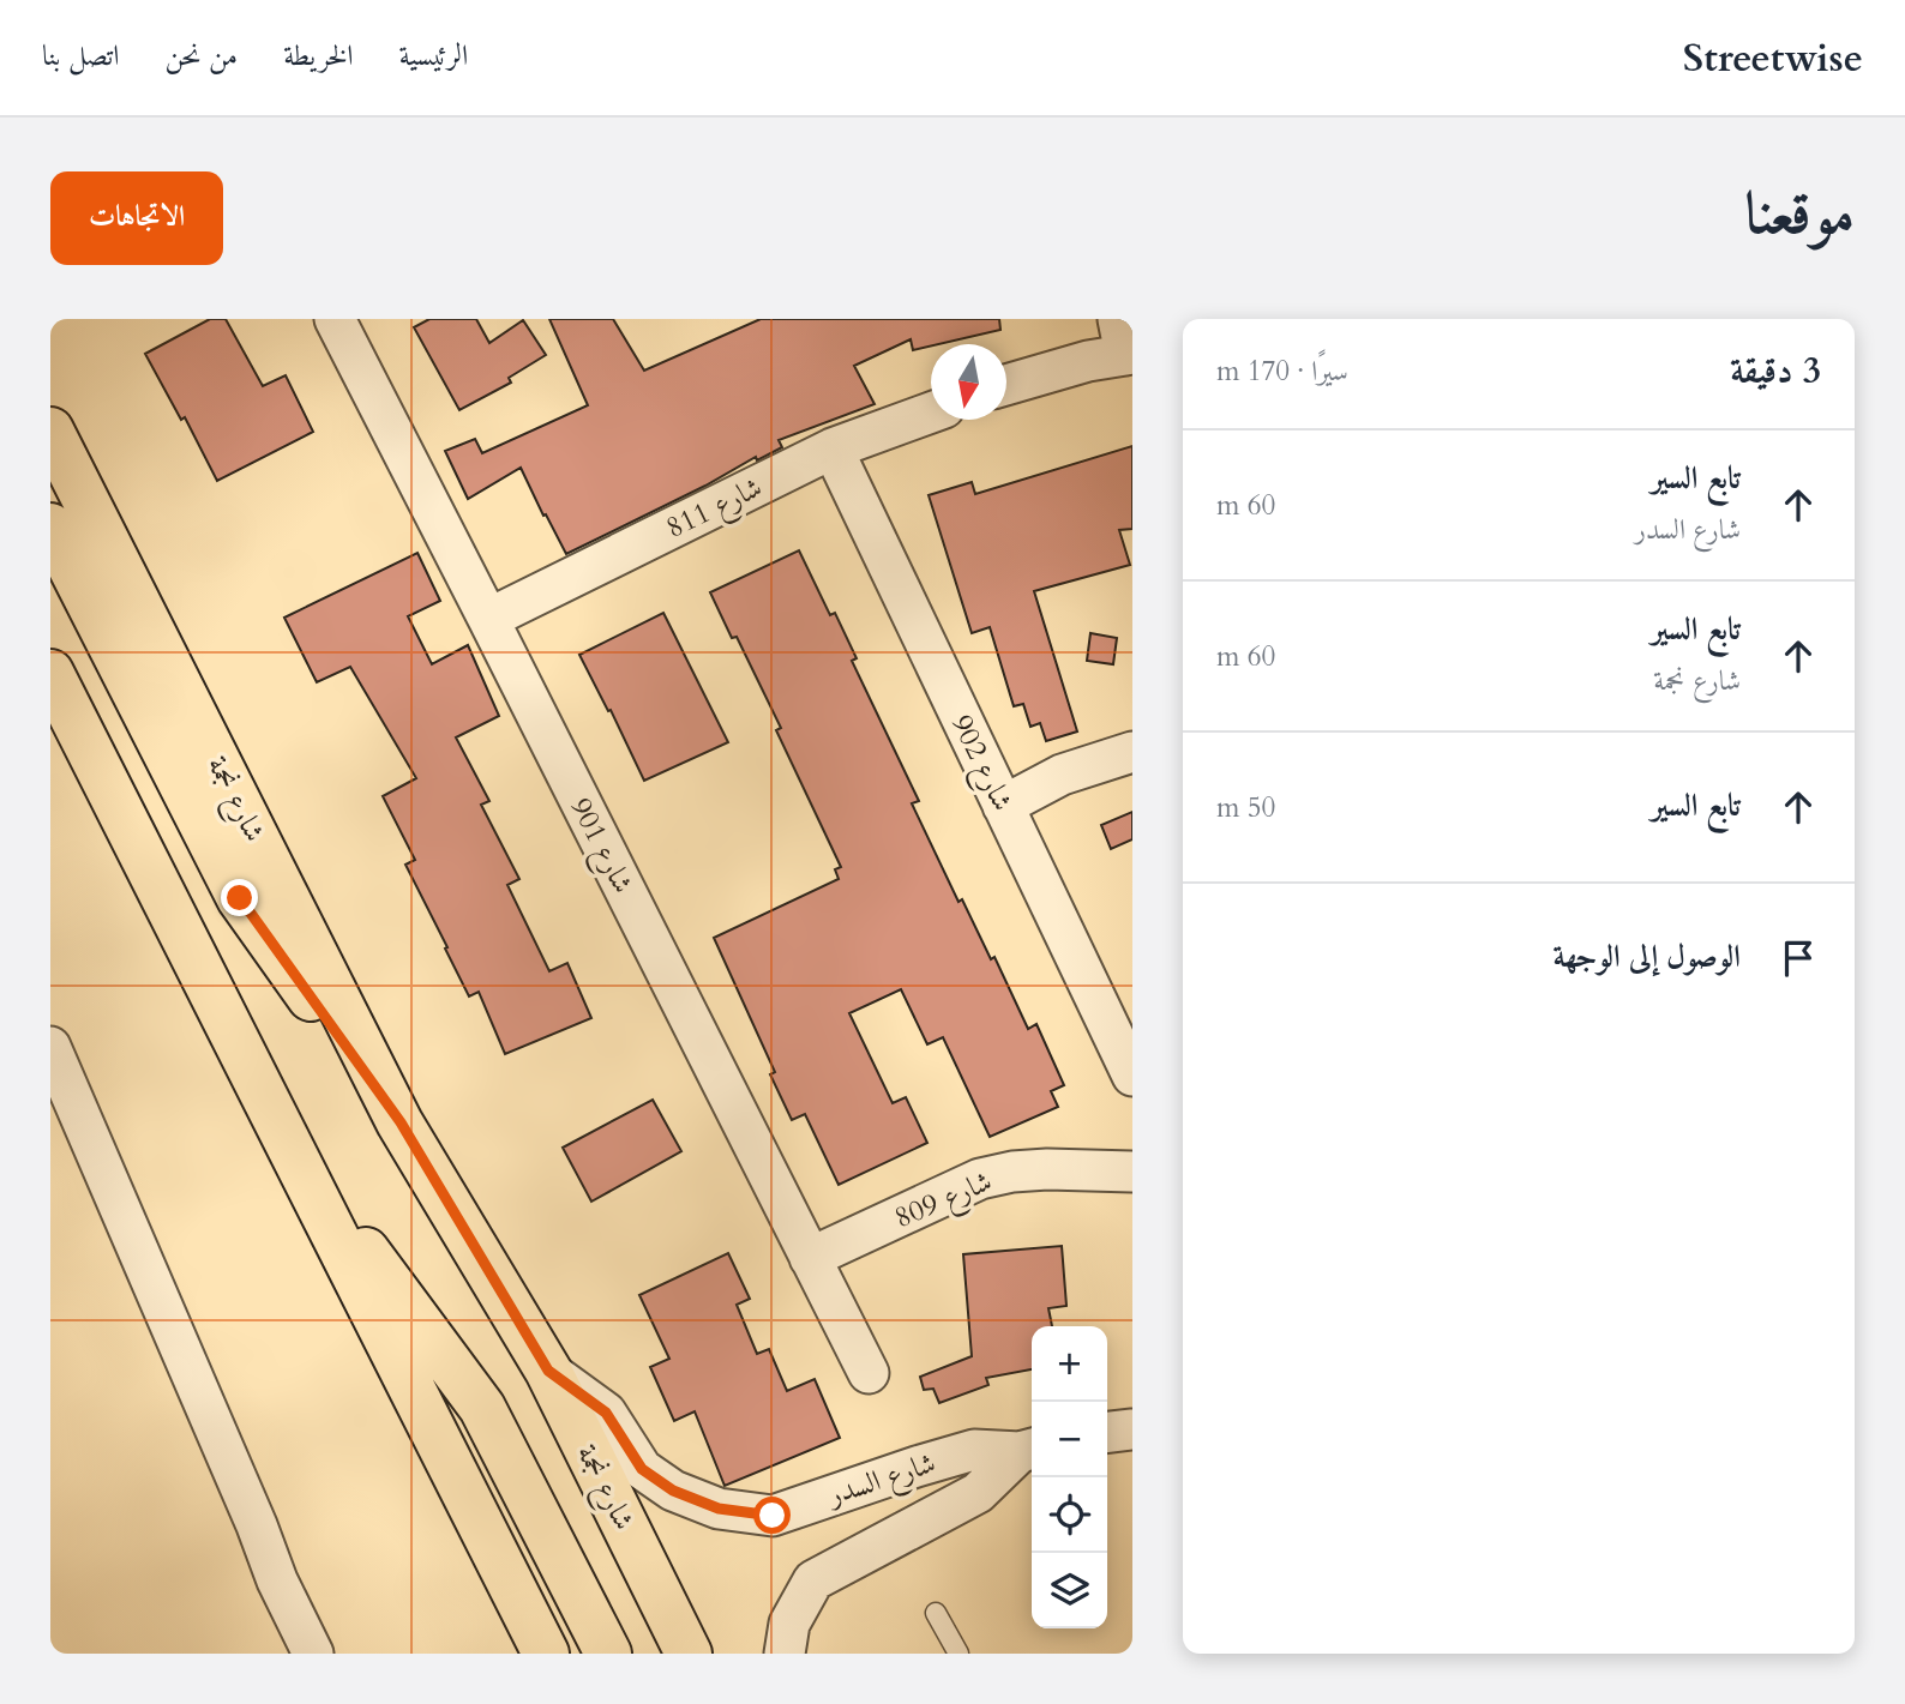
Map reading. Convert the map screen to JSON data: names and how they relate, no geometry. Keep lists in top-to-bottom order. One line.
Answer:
{"streets":{"main road":["شارع نجمة"],"street":["شارع 811","شارع 902","شارع 901","شارع 809","شارع السدر"]},"crossings":[["شارع 811","شارع 902"],["شارع 811","شارع 901"],["شارع نجمة","شارع السدر"],["شارع 901","شارع 809"]],"north":"bottom","page":{"header":"Streetwise","nav":["الرئيسية","الخريطة","من نحن","اتصل بنا"],"title":"موقعنا","buttons":"الاتجاهات","heading":["3 دقيقة","سيرًا · 170 m"],"list":[["تابع السير","شارع السدر","60 m"],["تابع السير","شارع نجمة","60 m"],["تابع السير","50 m"],"الوصول إلى الوجهة"],"map_buttons":["+","−"]}}
